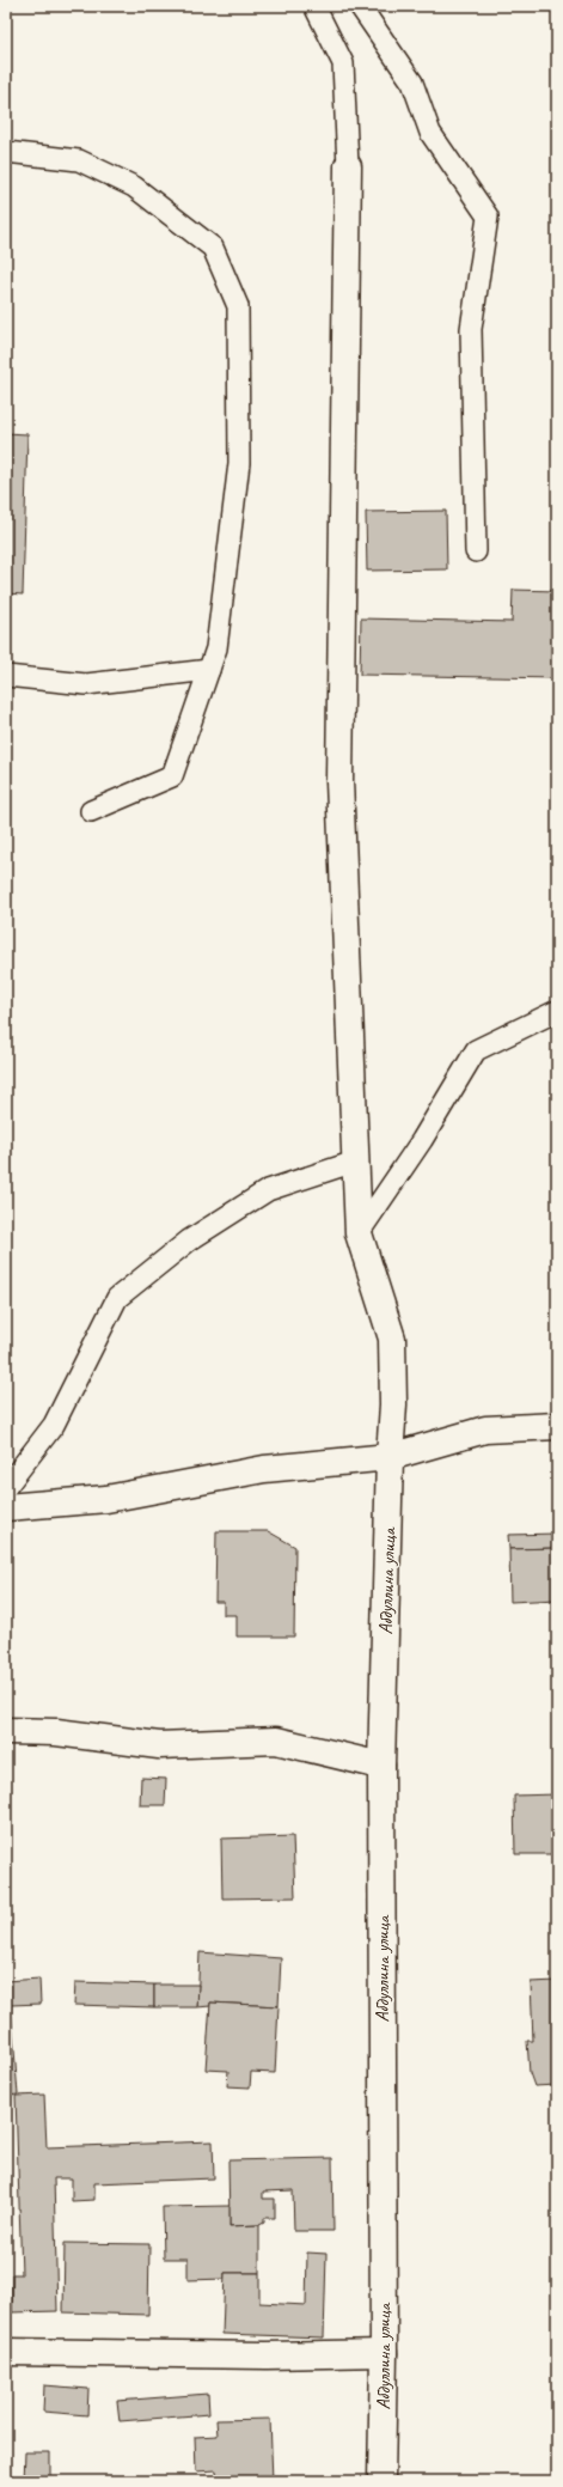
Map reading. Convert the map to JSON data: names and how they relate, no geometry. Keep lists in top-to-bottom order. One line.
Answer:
{"streets":{"street":["Абдуллина улица"]}}
